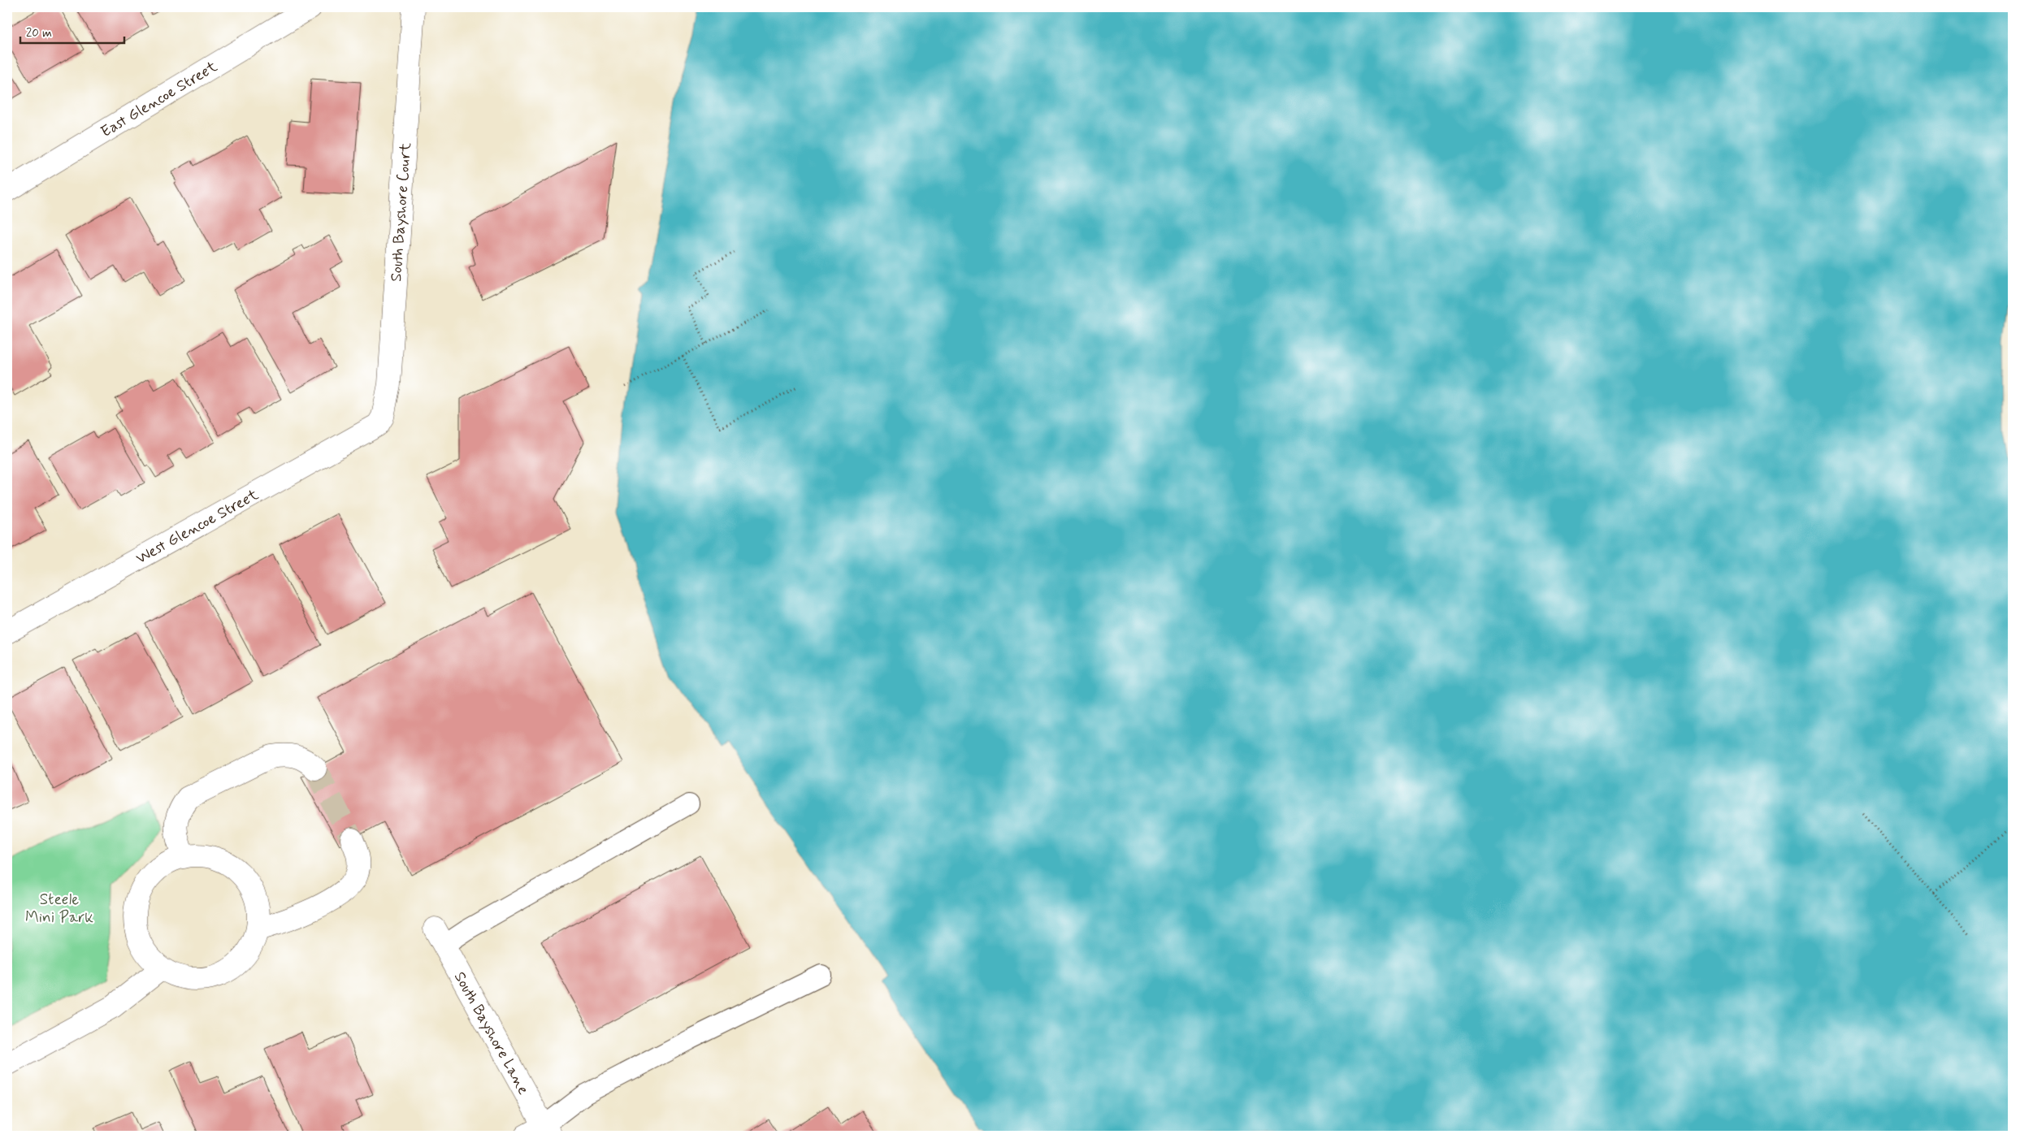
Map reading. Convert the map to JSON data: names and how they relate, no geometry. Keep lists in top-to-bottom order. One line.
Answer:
{"streets":{"street":["East Glencoe Street","South Bayshore Court","West Glencoe Street","South Bayshore Lane"]},"crossings":[["South Bayshore Court","West Glencoe Street"]],"parks":["Steele Mini Park"],"scale_bar":"20 m"}
